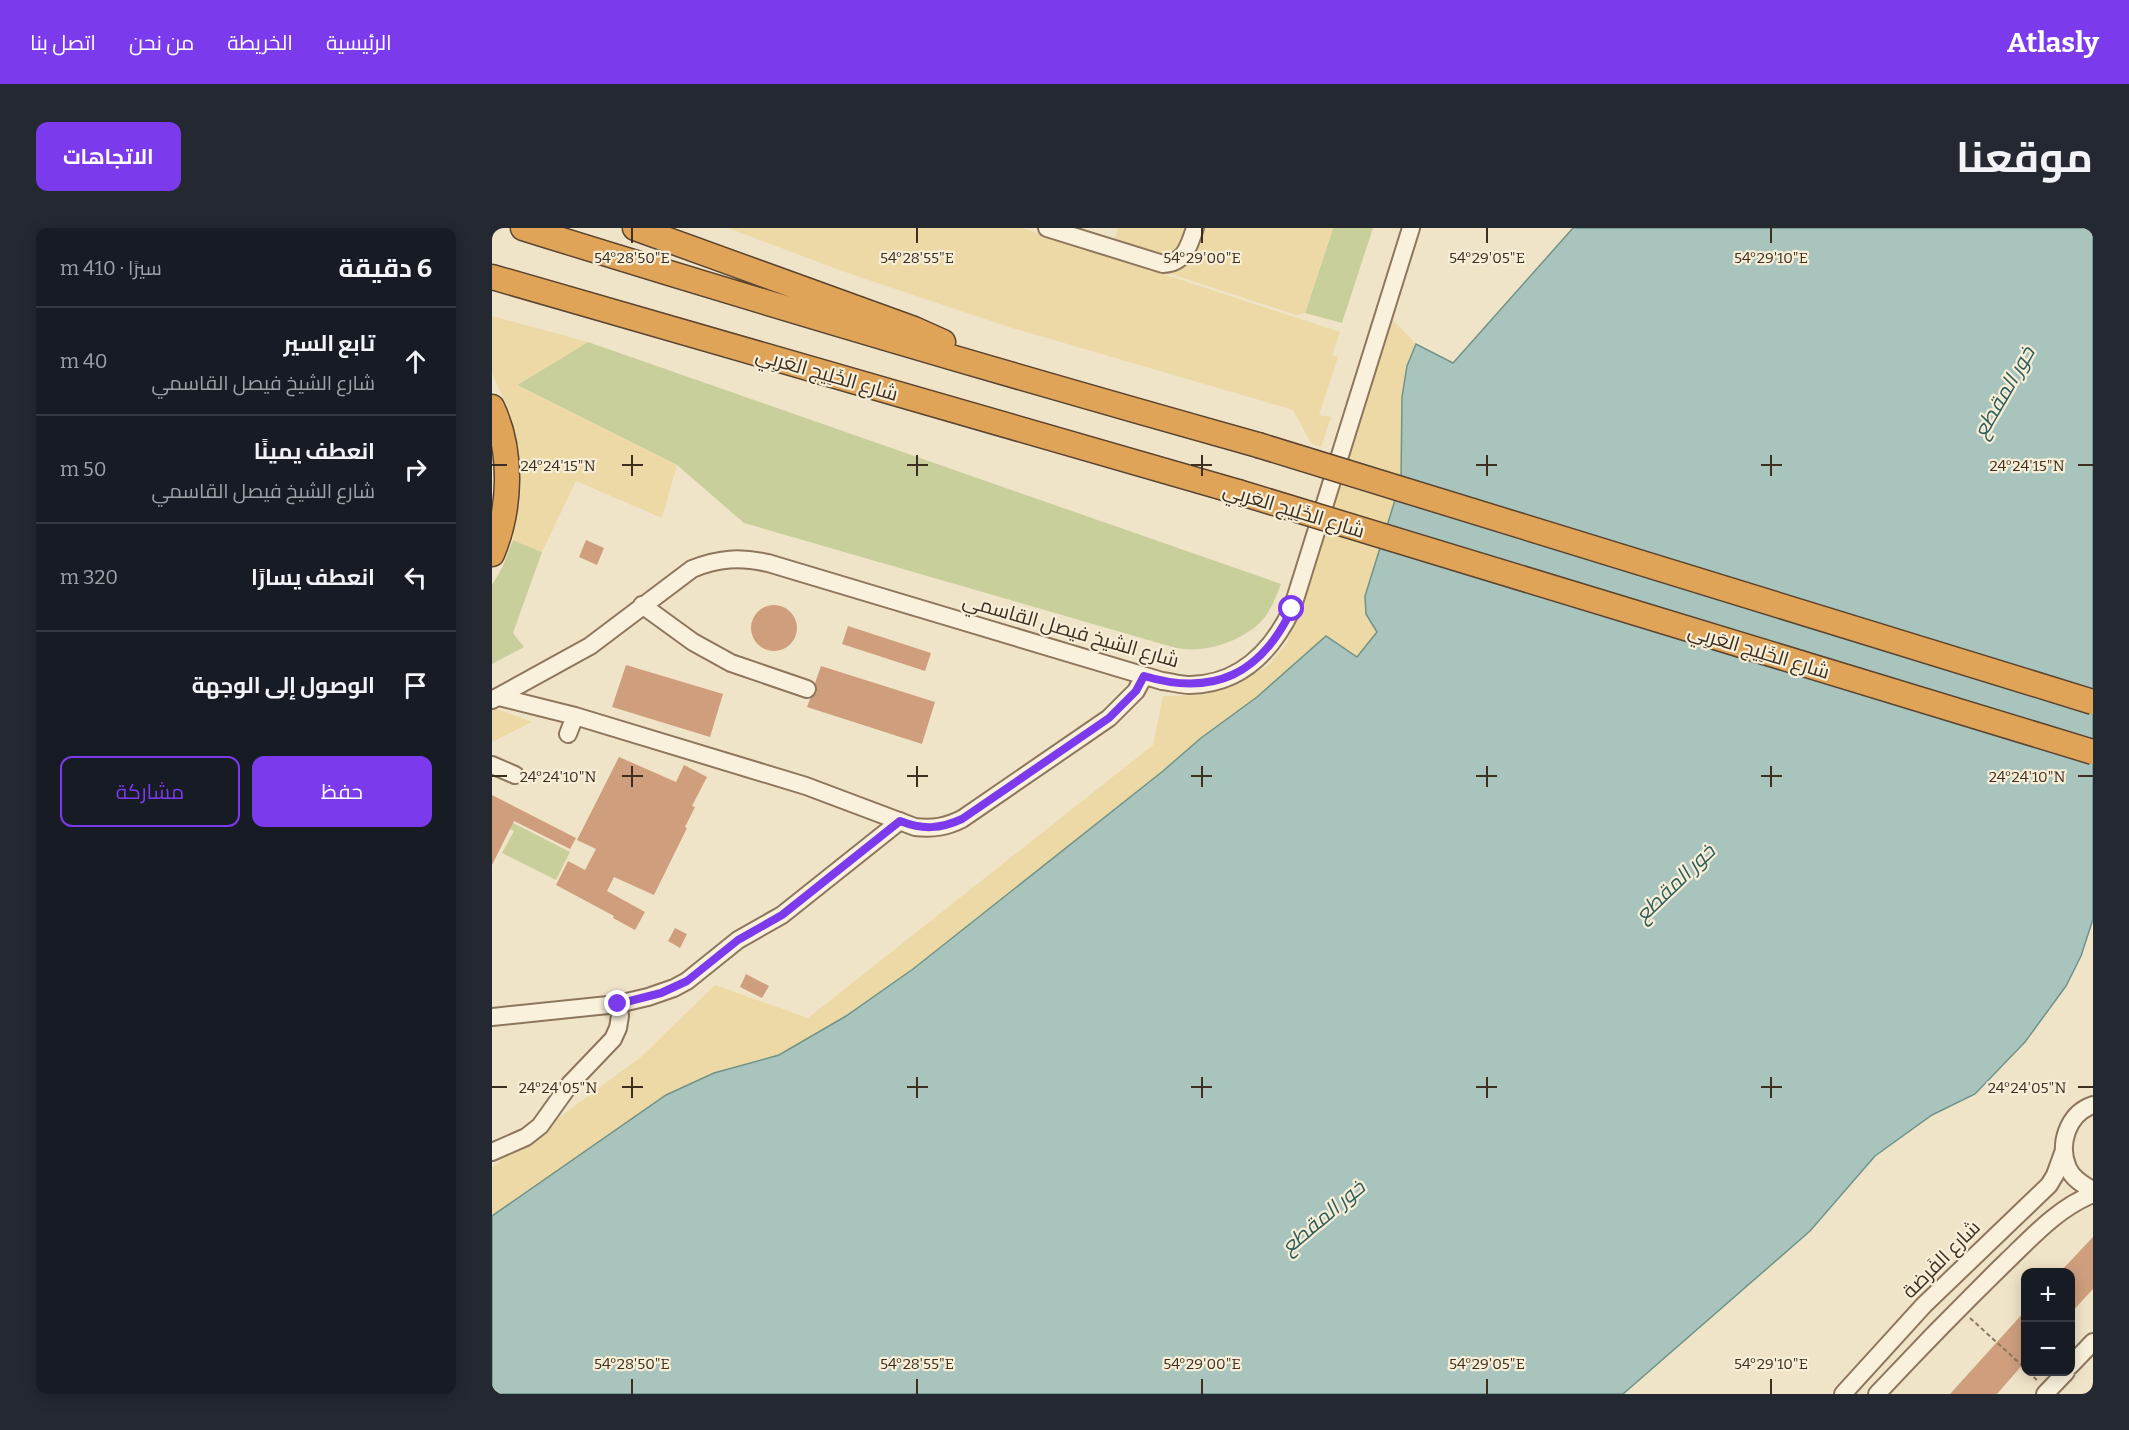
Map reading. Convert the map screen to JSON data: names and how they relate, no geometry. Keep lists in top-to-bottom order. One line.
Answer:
{"streets":{"highway":["شارع الخَلِيج العَربِي"],"street":["شارع الشيخ فيصل القاسمي","شارع الفَرضة"]},"water":["خور المقطع"],"page":{"header":"Atlasly","nav":["الرئيسية","الخريطة","من نحن","اتصل بنا"],"title":"موقعنا","buttons":["الاتجاهات",["حفظ","مشاركة"]],"heading":["6 دقيقة","سيرًا · 410 m"],"list":[["تابع السير","شارع الشيخ فيصل القاسمي","40 m"],["انعطف يمينًا","شارع الشيخ فيصل القاسمي","50 m"],["انعطف يسارًا","320 m"],"الوصول إلى الوجهة"],"map_buttons":["+","−"]},"coordinates":["54°28'50\"E","54°28'55\"E","54°29'00\"E","54°29'05\"E","54°29'10\"E","24°24'15\"N","24°24'10\"N","24°24'05\"N"]}
